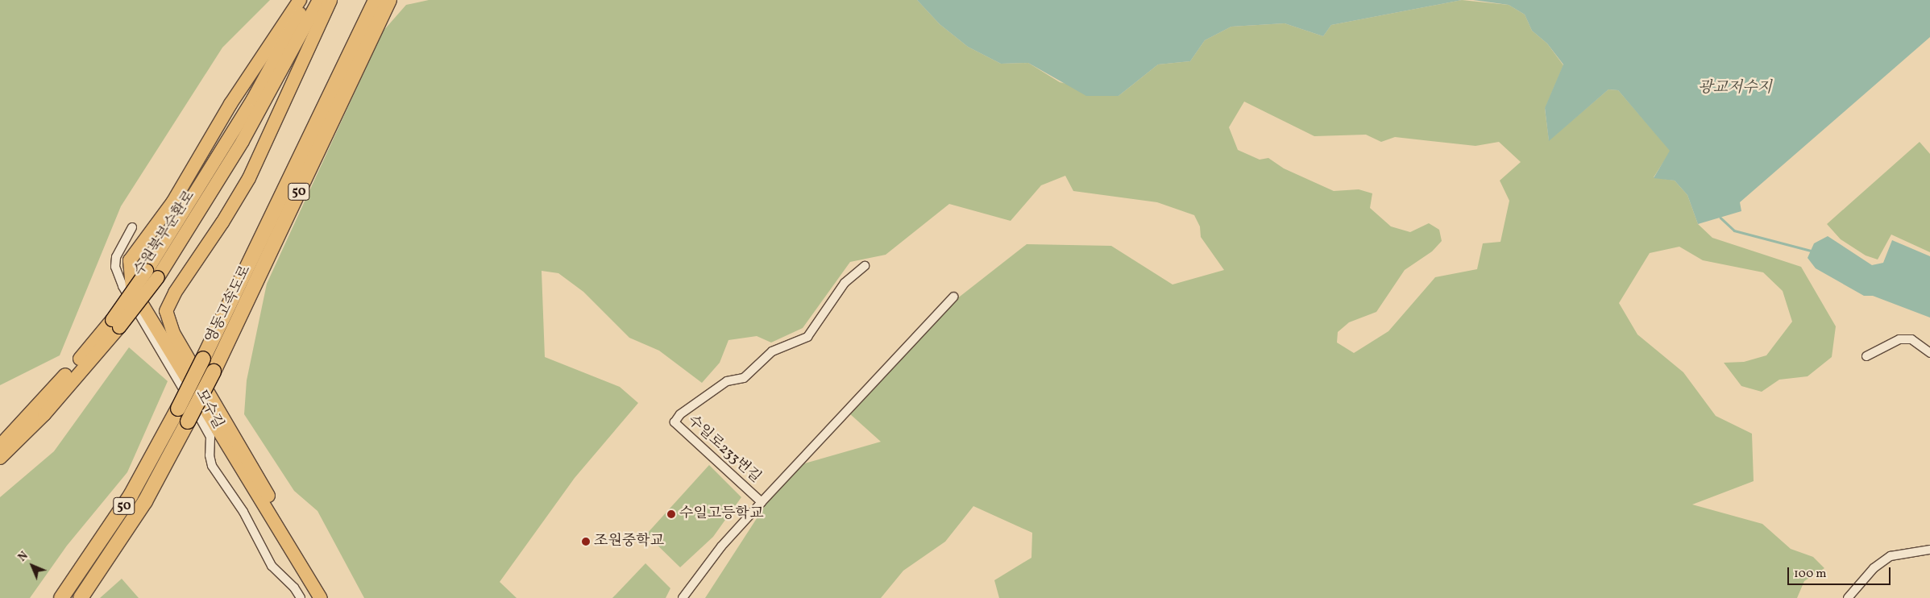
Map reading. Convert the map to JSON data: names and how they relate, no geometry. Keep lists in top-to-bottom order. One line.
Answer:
{"streets":{"highway":["50","수원북부순환로","영동고속도로"],"street":["모수길","수일로233번길"]},"water":["광교저수지"],"places":["수일고등학교","조원중학교"],"scale_bar":"100 m","north":"top left"}
